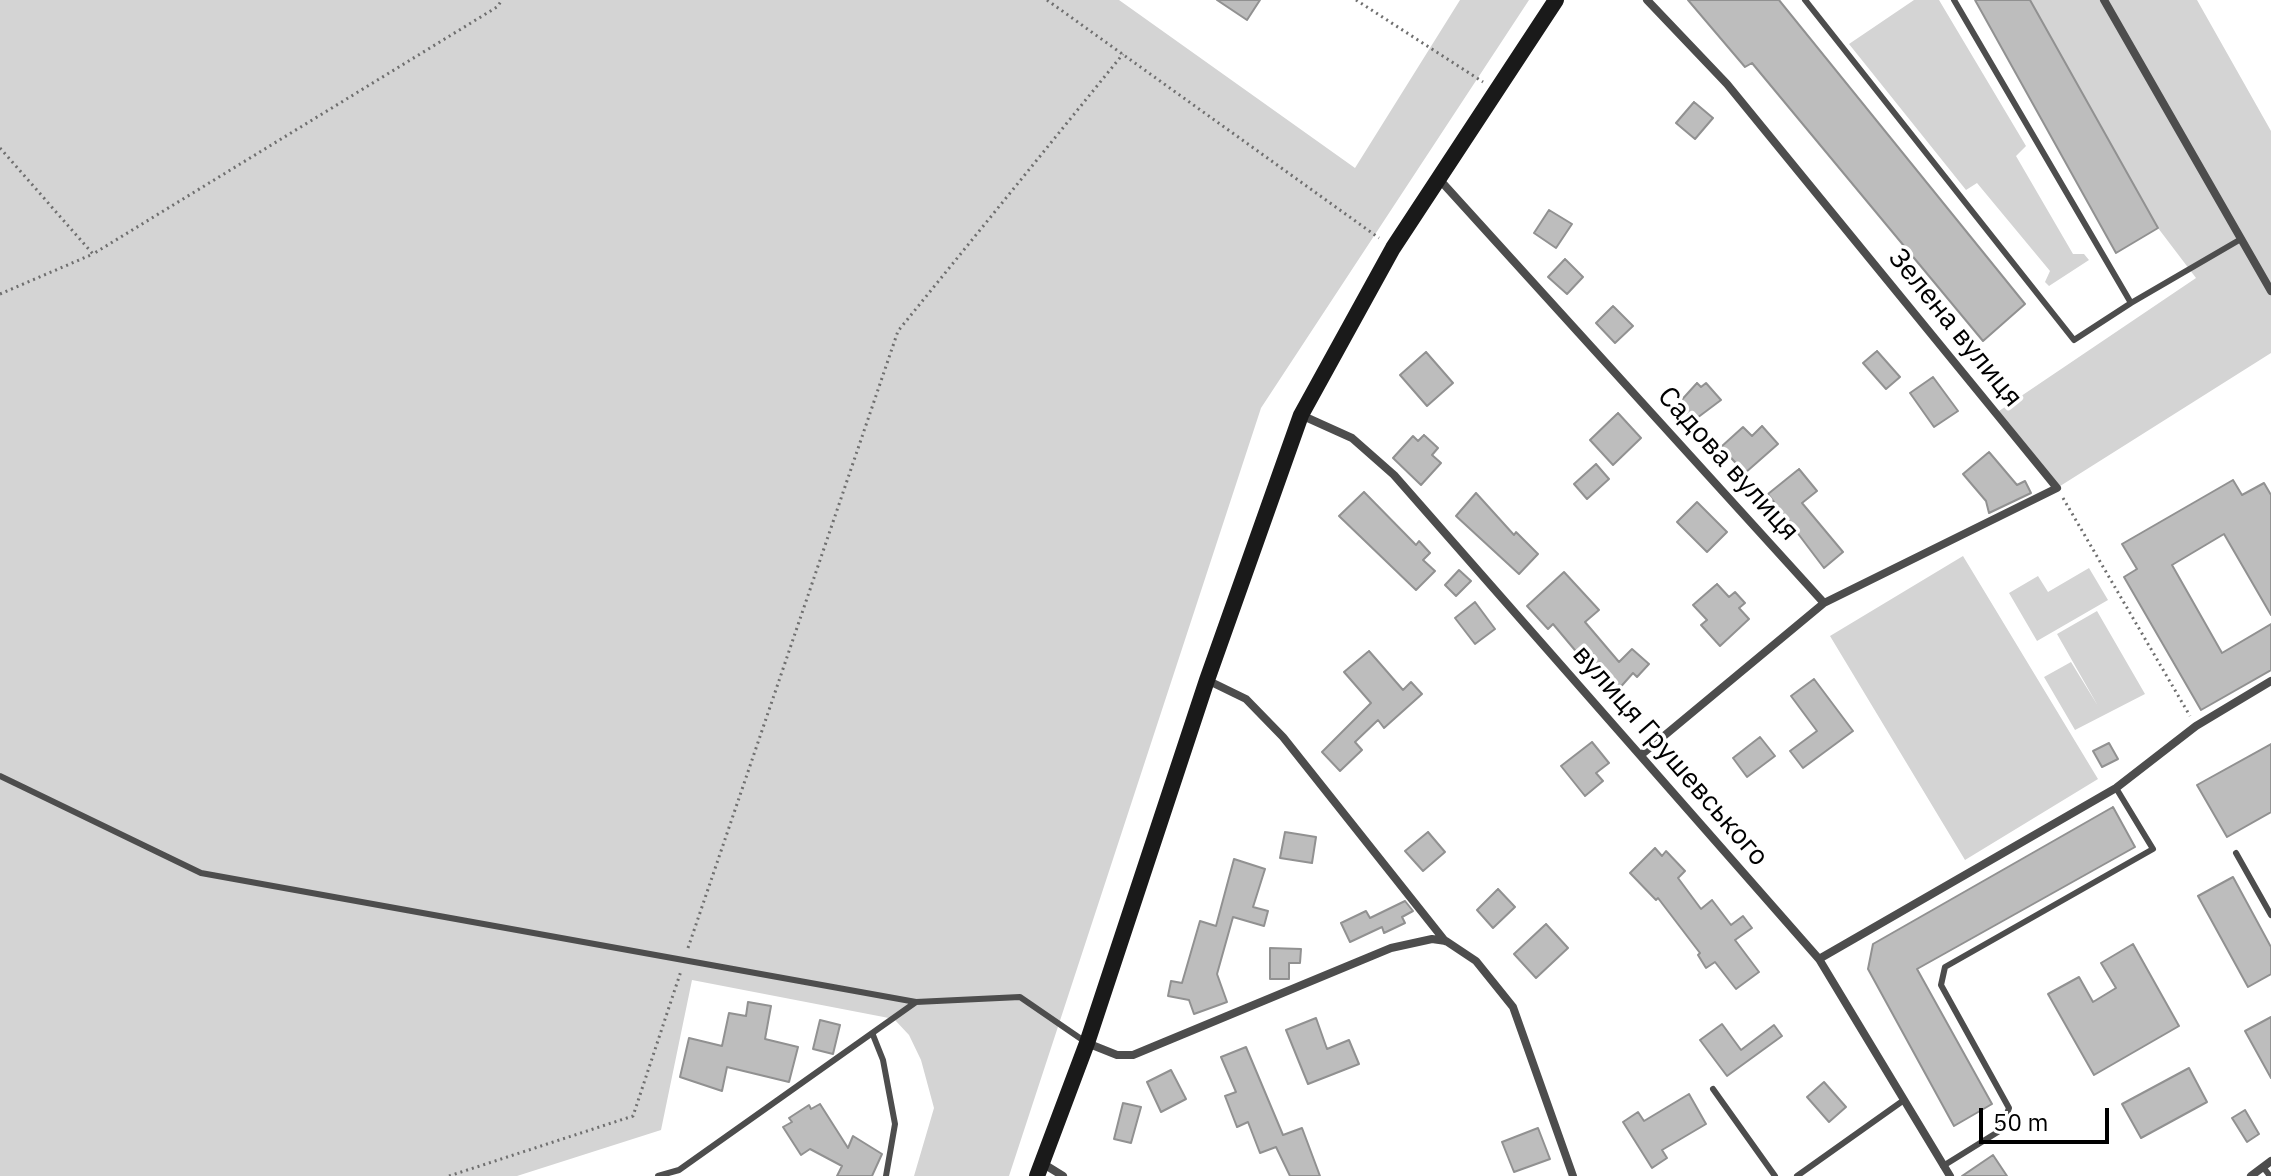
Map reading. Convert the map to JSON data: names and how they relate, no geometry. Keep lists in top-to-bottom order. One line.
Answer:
{"streets":{"street":["Зелена вулиця","Садова вулиця","вулиця Грушевського"]},"scale_bar":"50 m"}
